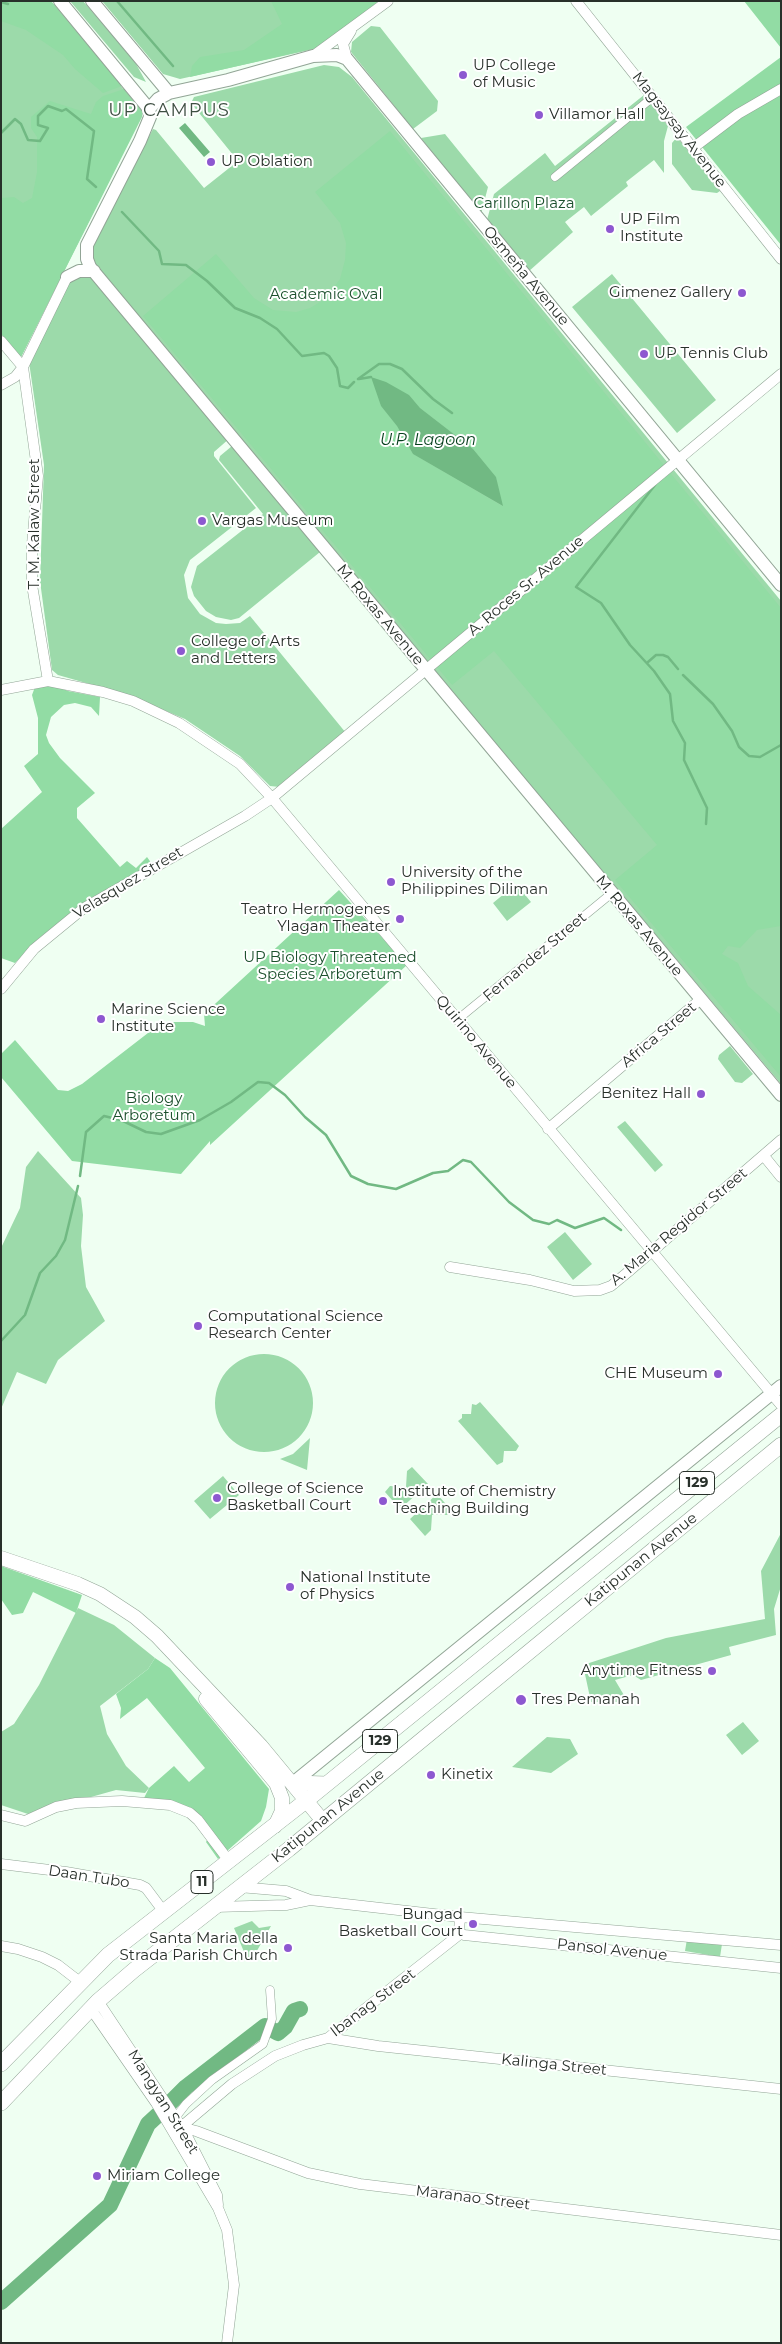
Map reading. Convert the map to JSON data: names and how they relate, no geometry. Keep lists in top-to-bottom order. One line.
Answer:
{"streets":{"main road":["129","Katipunan Avenue","11"],"street":["Magsaysay Avenue","Osmeña Avenue","T. M. Kalaw Street","A. Roces Sr. Avenue","M. Roxas Avenue","Velasquez Street","Fernandez Street","Africa Street","Quirino Avenue","A. Maria Regidor Street","Daan Tubo","Pansol Avenue","Ibanag Street","Kalinga Street","Mangyan Street","Maranao Street"]},"crossings":[["Osmeña Avenue","A. Roces Sr. Avenue"],["T. M. Kalaw Street","Quirino Avenue"],["A. Roces Sr. Avenue","M. Roxas Avenue"],["A. Roces Sr. Avenue","Velasquez Street"],["A. Roces Sr. Avenue","Quirino Avenue"],["M. Roxas Avenue","Fernandez Street"],["M. Roxas Avenue","Africa Street"],["Velasquez Street","Quirino Avenue"],["Fernandez Street","Quirino Avenue"],["Africa Street","Quirino Avenue"],["Quirino Avenue","A. Maria Regidor Street"],["Katipunan Avenue","Daan Tubo"],["Katipunan Avenue","Pansol Avenue"],["Katipunan Avenue","Mangyan Street"],["Pansol Avenue","Ibanag Street"],["Ibanag Street","Kalinga Street"],["Ibanag Street","Mangyan Street"],["Ibanag Street","Maranao Street"],["Mangyan Street","Maranao Street"]],"districts":["UP CAMPUS"],"water":["U.P. Lagoon"],"parks":["Carillon Plaza","Academic Oval","UP Biology Threatened Species Arboretum","Biology Arboretum"],"places":["UP College of Music","Villamor Hall","UP Oblation","UP Film Institute","Gimenez Gallery","UP Tennis Club","Vargas Museum","College of Arts and Letters","University of the Philippines Diliman","Teatro Hermogenes Ylagan Theater","Marine Science Institute","Benitez Hall","Computational Science Research Center","CHE Museum","College of Science Basketball Court","Institute of Chemistry Teaching Building","National Institute of Physics","Anytime Fitness","Tres Pemanah","Kinetix","Bungad Basketball Court","Santa Maria della Strada Parish Church","Miriam College"]}
